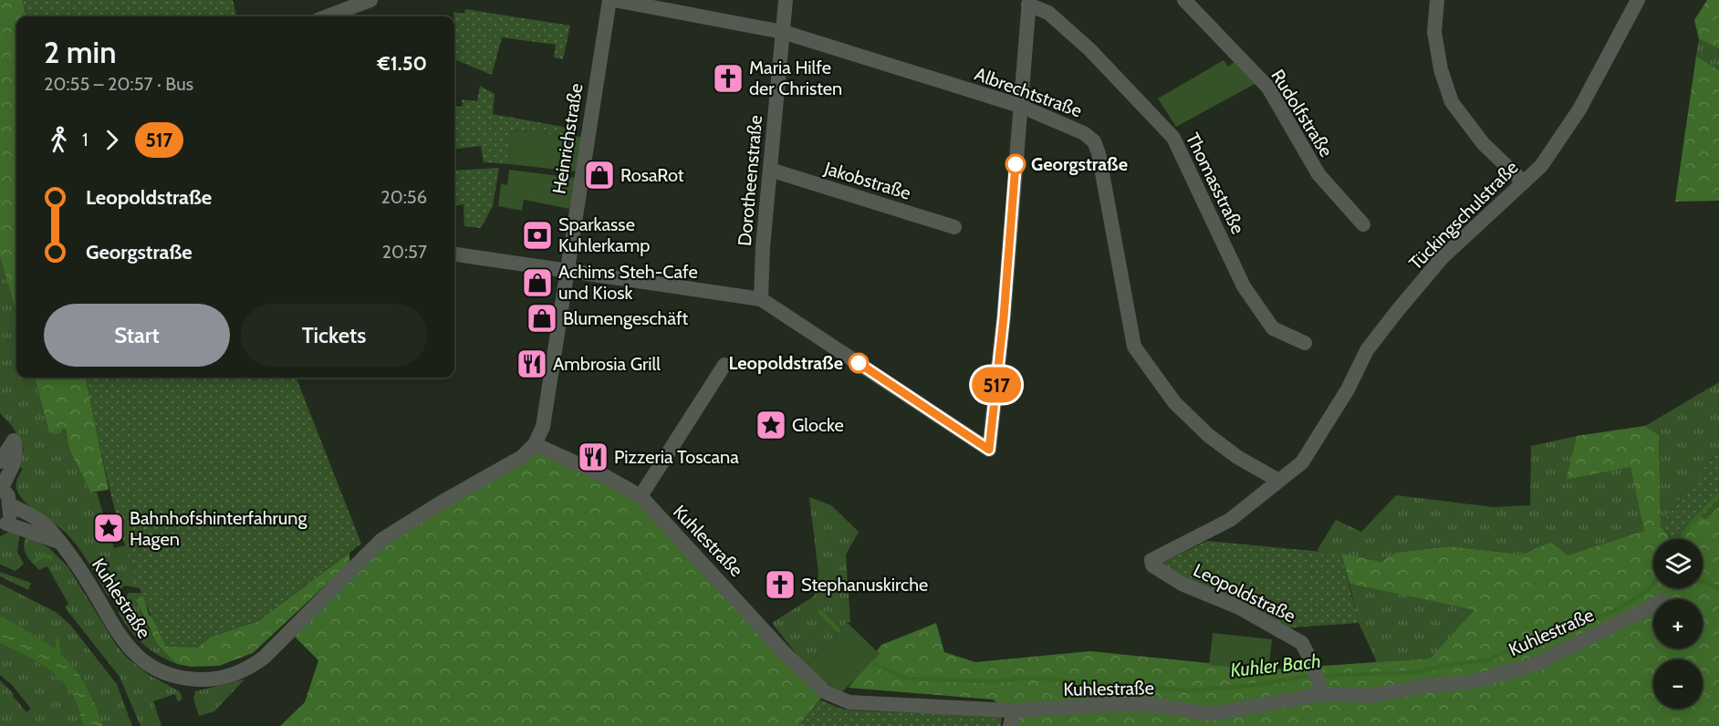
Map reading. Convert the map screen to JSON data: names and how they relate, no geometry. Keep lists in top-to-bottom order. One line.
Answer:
{"streets":{"street":["Albrechtstraße","Rudolfstraße","Heinrichstraße","Dorotheenstraße","Jakobstraße","Thomasstraße","Tückingschulstraße","Kuhlestraße","Leopoldstraße"]},"crossings":[["Albrechtstraße","Dorotheenstraße"],["Albrechtstraße","Tückingschulstraße"],["Heinrichstraße","Kuhlestraße"],["Dorotheenstraße","Jakobstraße"],["Tückingschulstraße","Leopoldstraße"],["Kuhlestraße","Leopoldstraße"]],"water":["Kuhler Bach"],"places":{"church":["Maria Hilfe der Christen","Stephanuskirche"],"other":["Georgstraße","Leopoldstraße"],"shop":["RosaRot","Achims Steh-Cafe und Kiosk","Blumengeschäft"],"bank":["Sparkasse Kuhlerkamp"],"restaurant":["Ambrosia Grill","Pizzeria Toscana"],"place":["Glocke","Bahnhofshinterfahrung Hagen"]},"lines":["bus line 517"],"page":{"on_map":"517","heading":["2 min","20:55 – 20:57 · Bus","€1.50"],"legs":["1","517"],"list":[{"name":"Leopoldstraße","value":"20:56"},{"name":"Georgstraße","value":"20:57"}],"buttons":["Start","Tickets"],"map_buttons":["+","−"]}}
